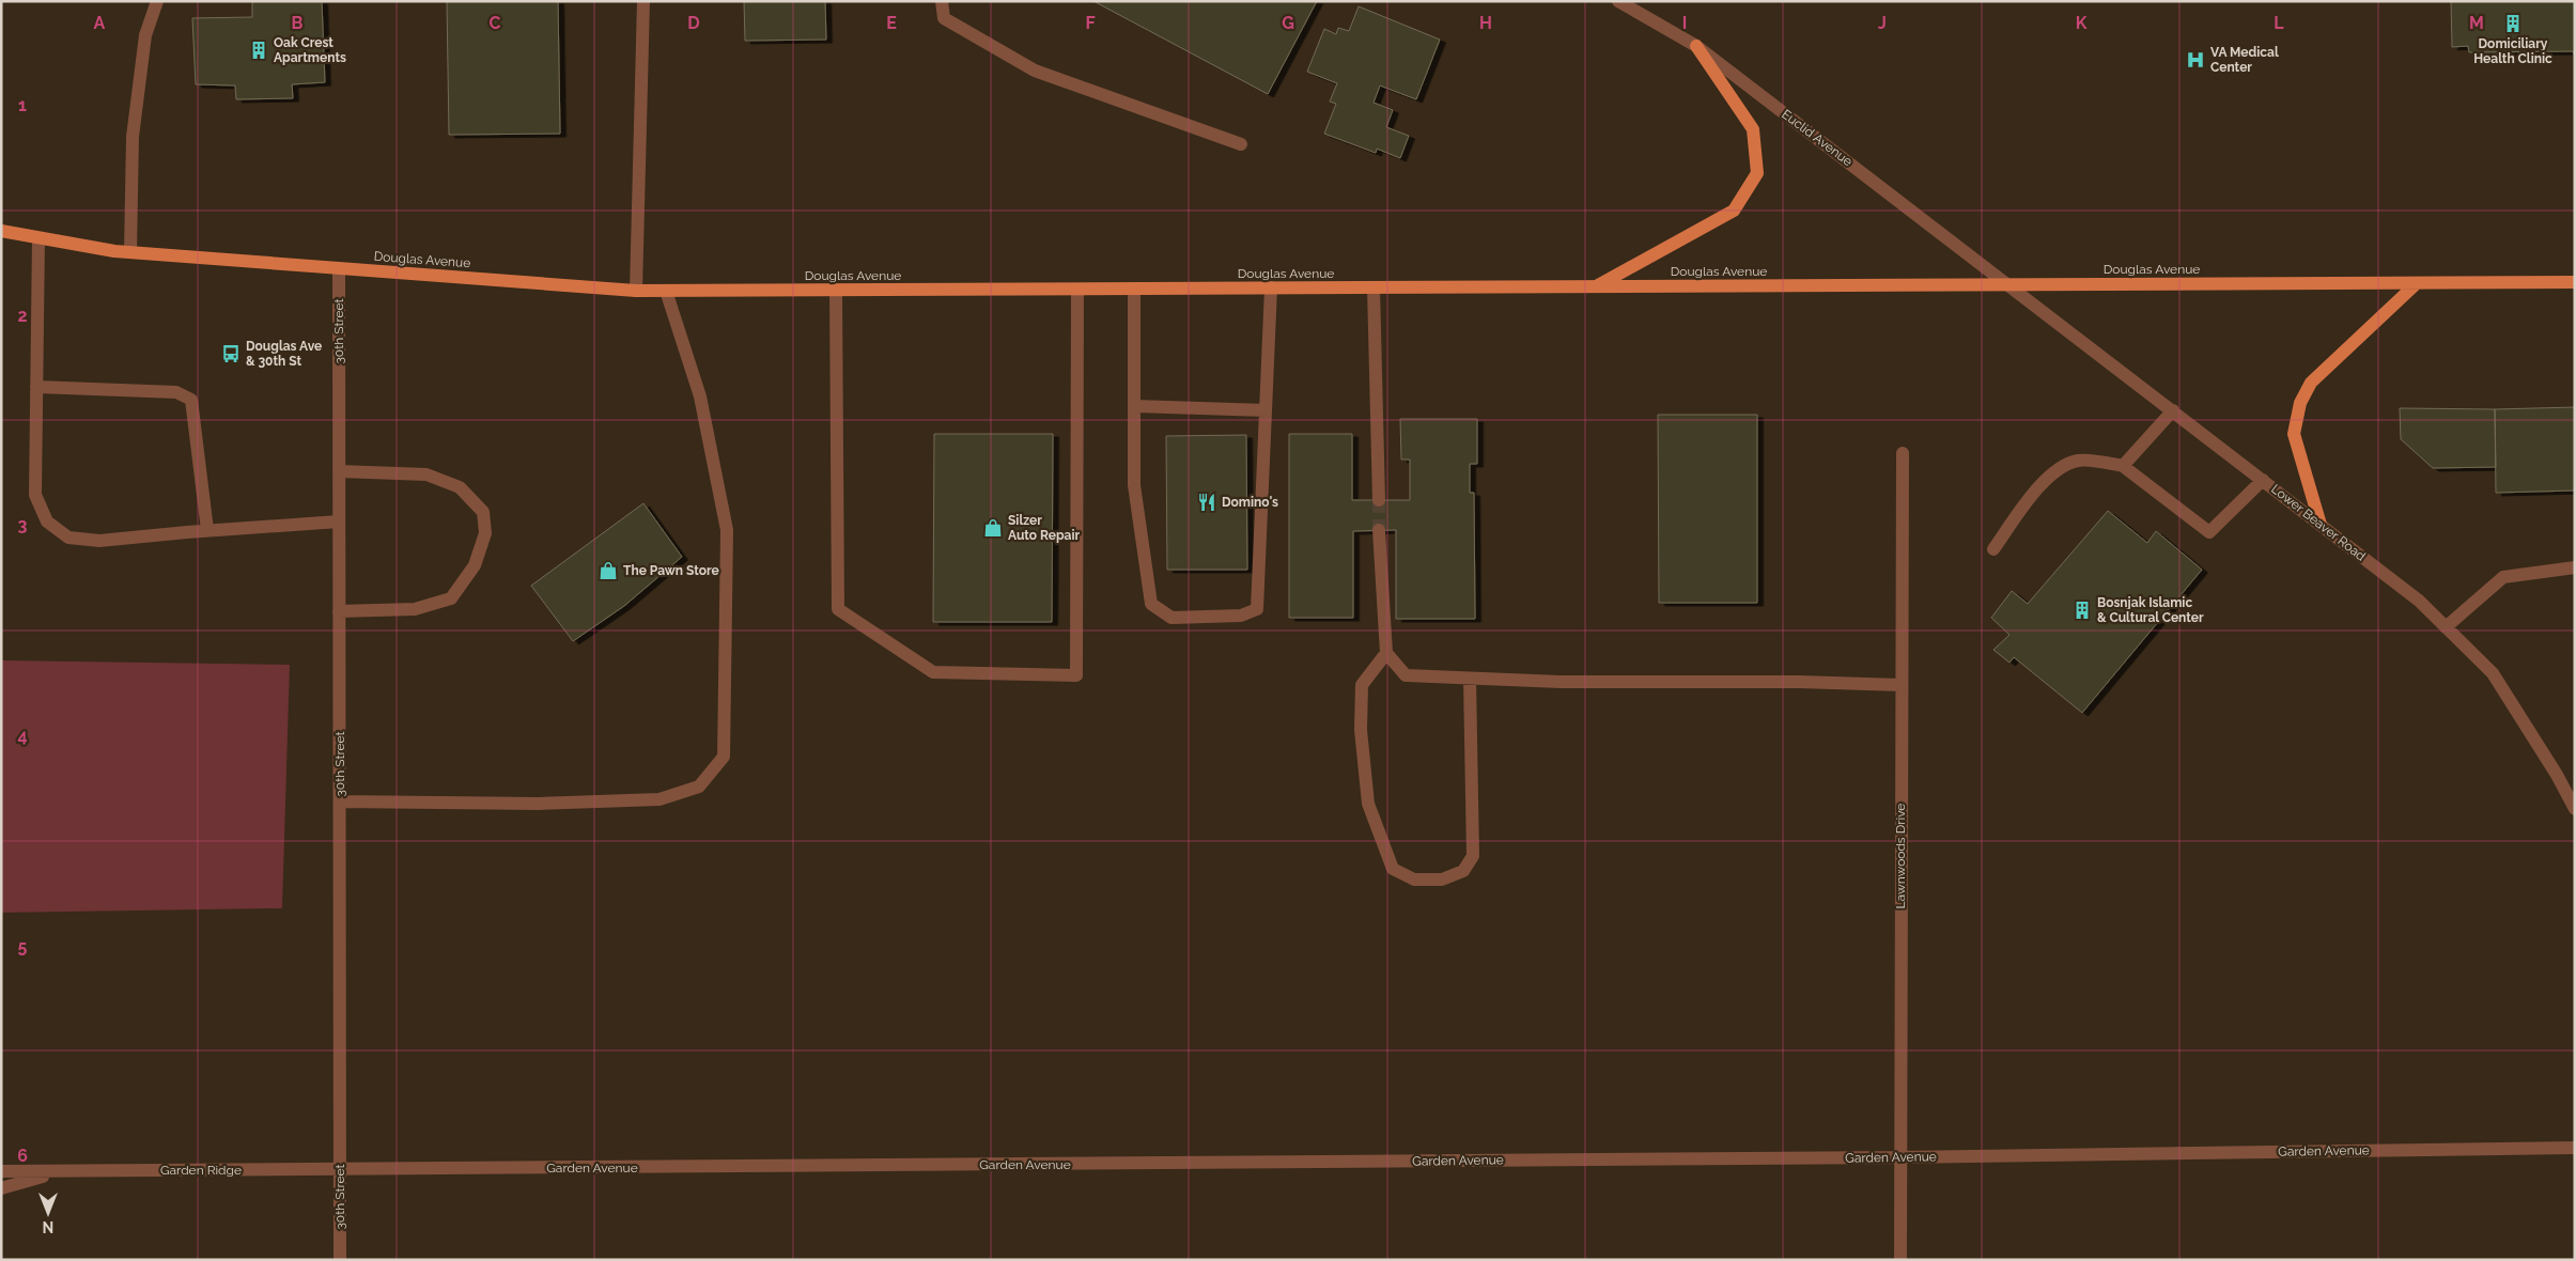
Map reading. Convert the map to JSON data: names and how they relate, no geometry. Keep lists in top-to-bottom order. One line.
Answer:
{"streets":{"main road":["Douglas Avenue"],"street":["Euclid Avenue","30th Street","Lower Beaver Road","Lawnwoods Drive","Garden Avenue","Garden Ridge"]},"crossings":[["Euclid Avenue","Douglas Avenue"],["Euclid Avenue","Lower Beaver Road"],["Douglas Avenue","30th Street"],["Douglas Avenue","Lower Beaver Road"],["30th Street","Garden Avenue"],["30th Street","Garden Ridge"],["Lawnwoods Drive","Garden Avenue"],["Garden Avenue","Garden Ridge"]],"places":{"building":["Domiciliary Health Clinic","Oak Crest Apartments","Bosnjak Islamic & Cultural Center"],"hospital":["VA Medical Center"],"bus stop":["Douglas Ave & 30th St"],"restaurant":["Domino's"],"shop":["Silzer Auto Repair","The Pawn Store"]},"north":"bottom","grid":{"columns":["A","B","C","D","E","F","G","H","I","J","K","L","M"],"rows":["1","2","3","4","5","6"]}}
